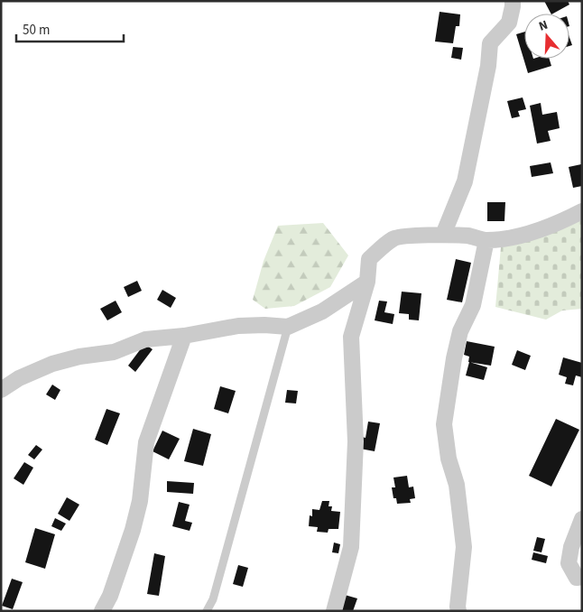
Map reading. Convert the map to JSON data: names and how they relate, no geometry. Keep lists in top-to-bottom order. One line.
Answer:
{"scale_bar":"50 m","north":"top"}
